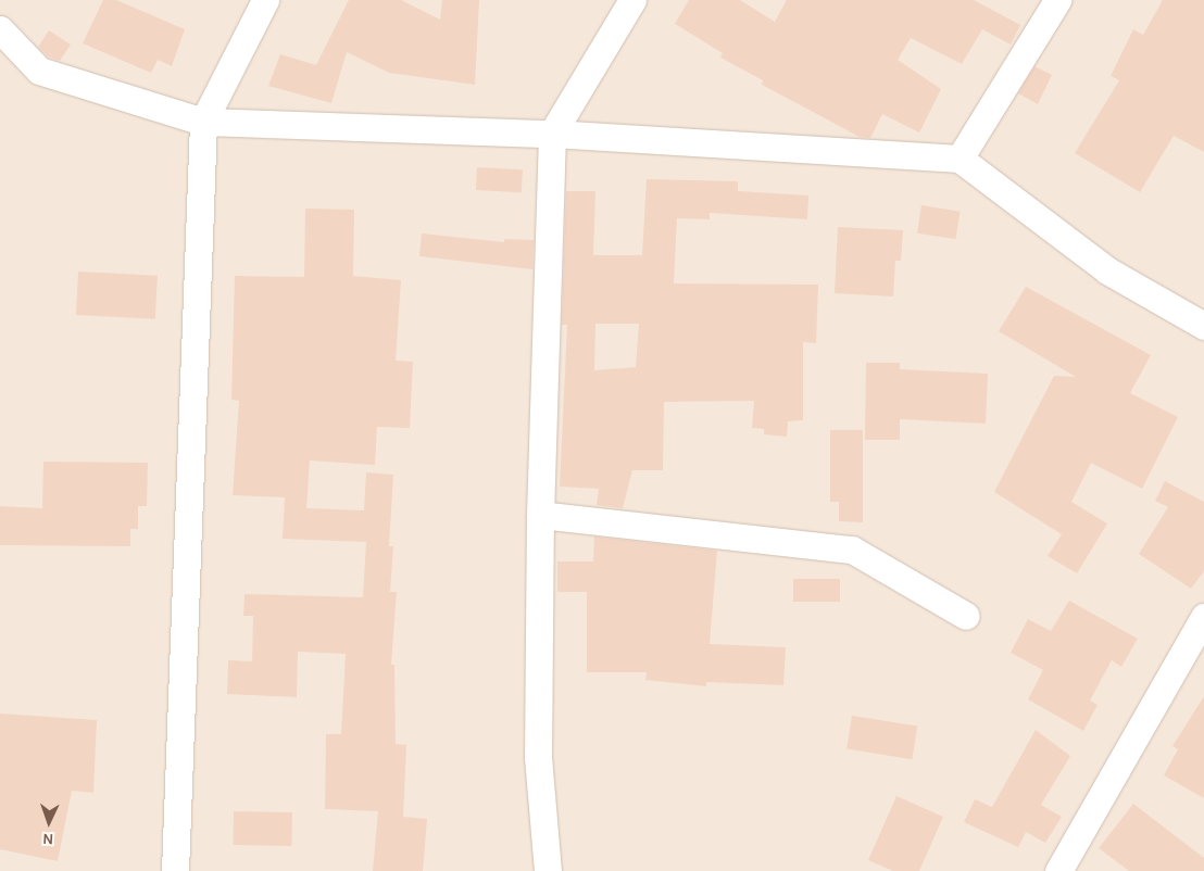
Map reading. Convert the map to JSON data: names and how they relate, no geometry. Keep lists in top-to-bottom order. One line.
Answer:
{"north":"bottom"}
